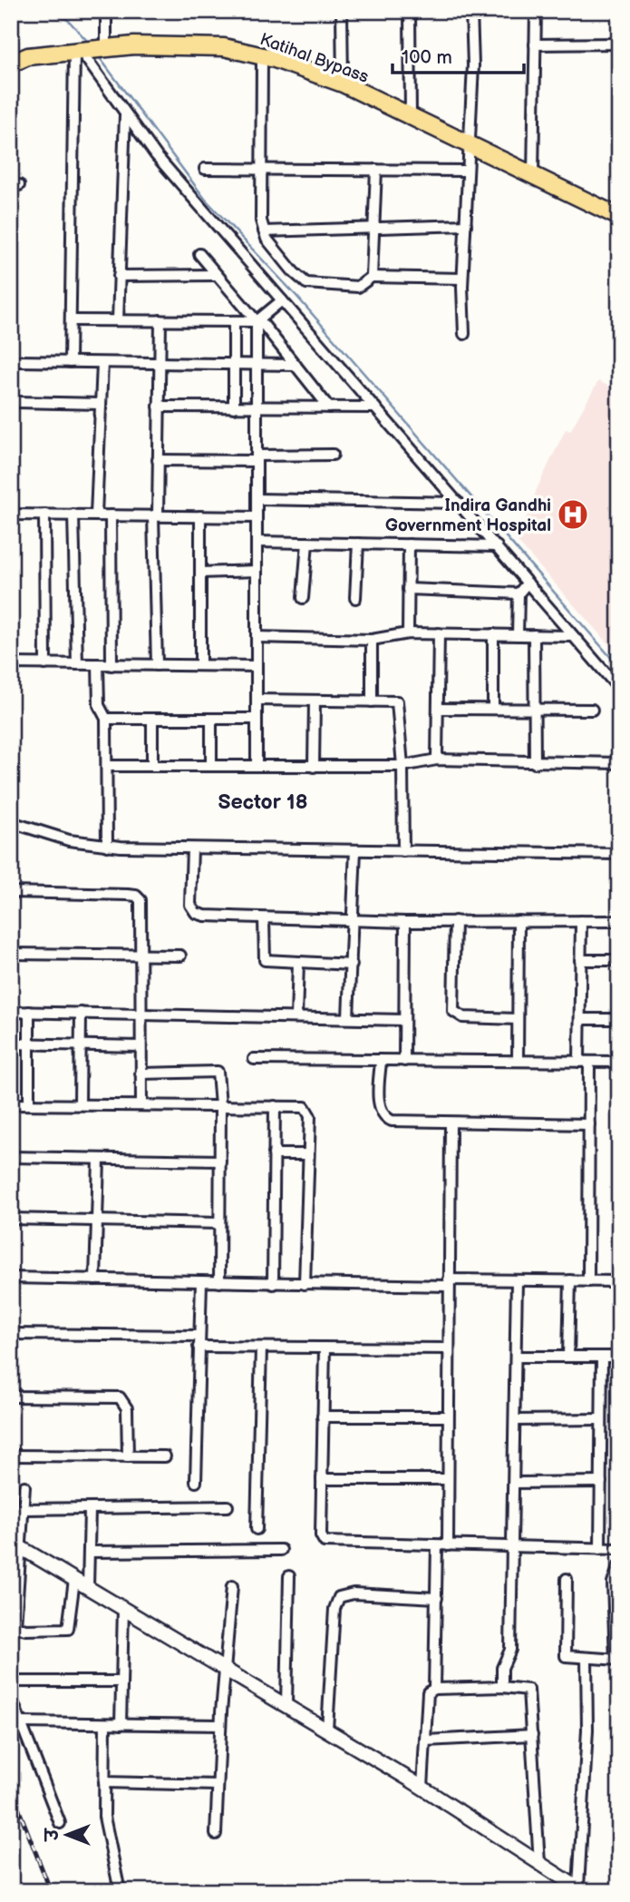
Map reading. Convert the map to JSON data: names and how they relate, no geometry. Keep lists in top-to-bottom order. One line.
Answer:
{"streets":{"main road":["Katihal Bypass"]},"districts":["Sector 18"],"places":{"hospital":["Indira Gandhi Government Hospital"]},"scale_bar":"100 m","north":"left"}
